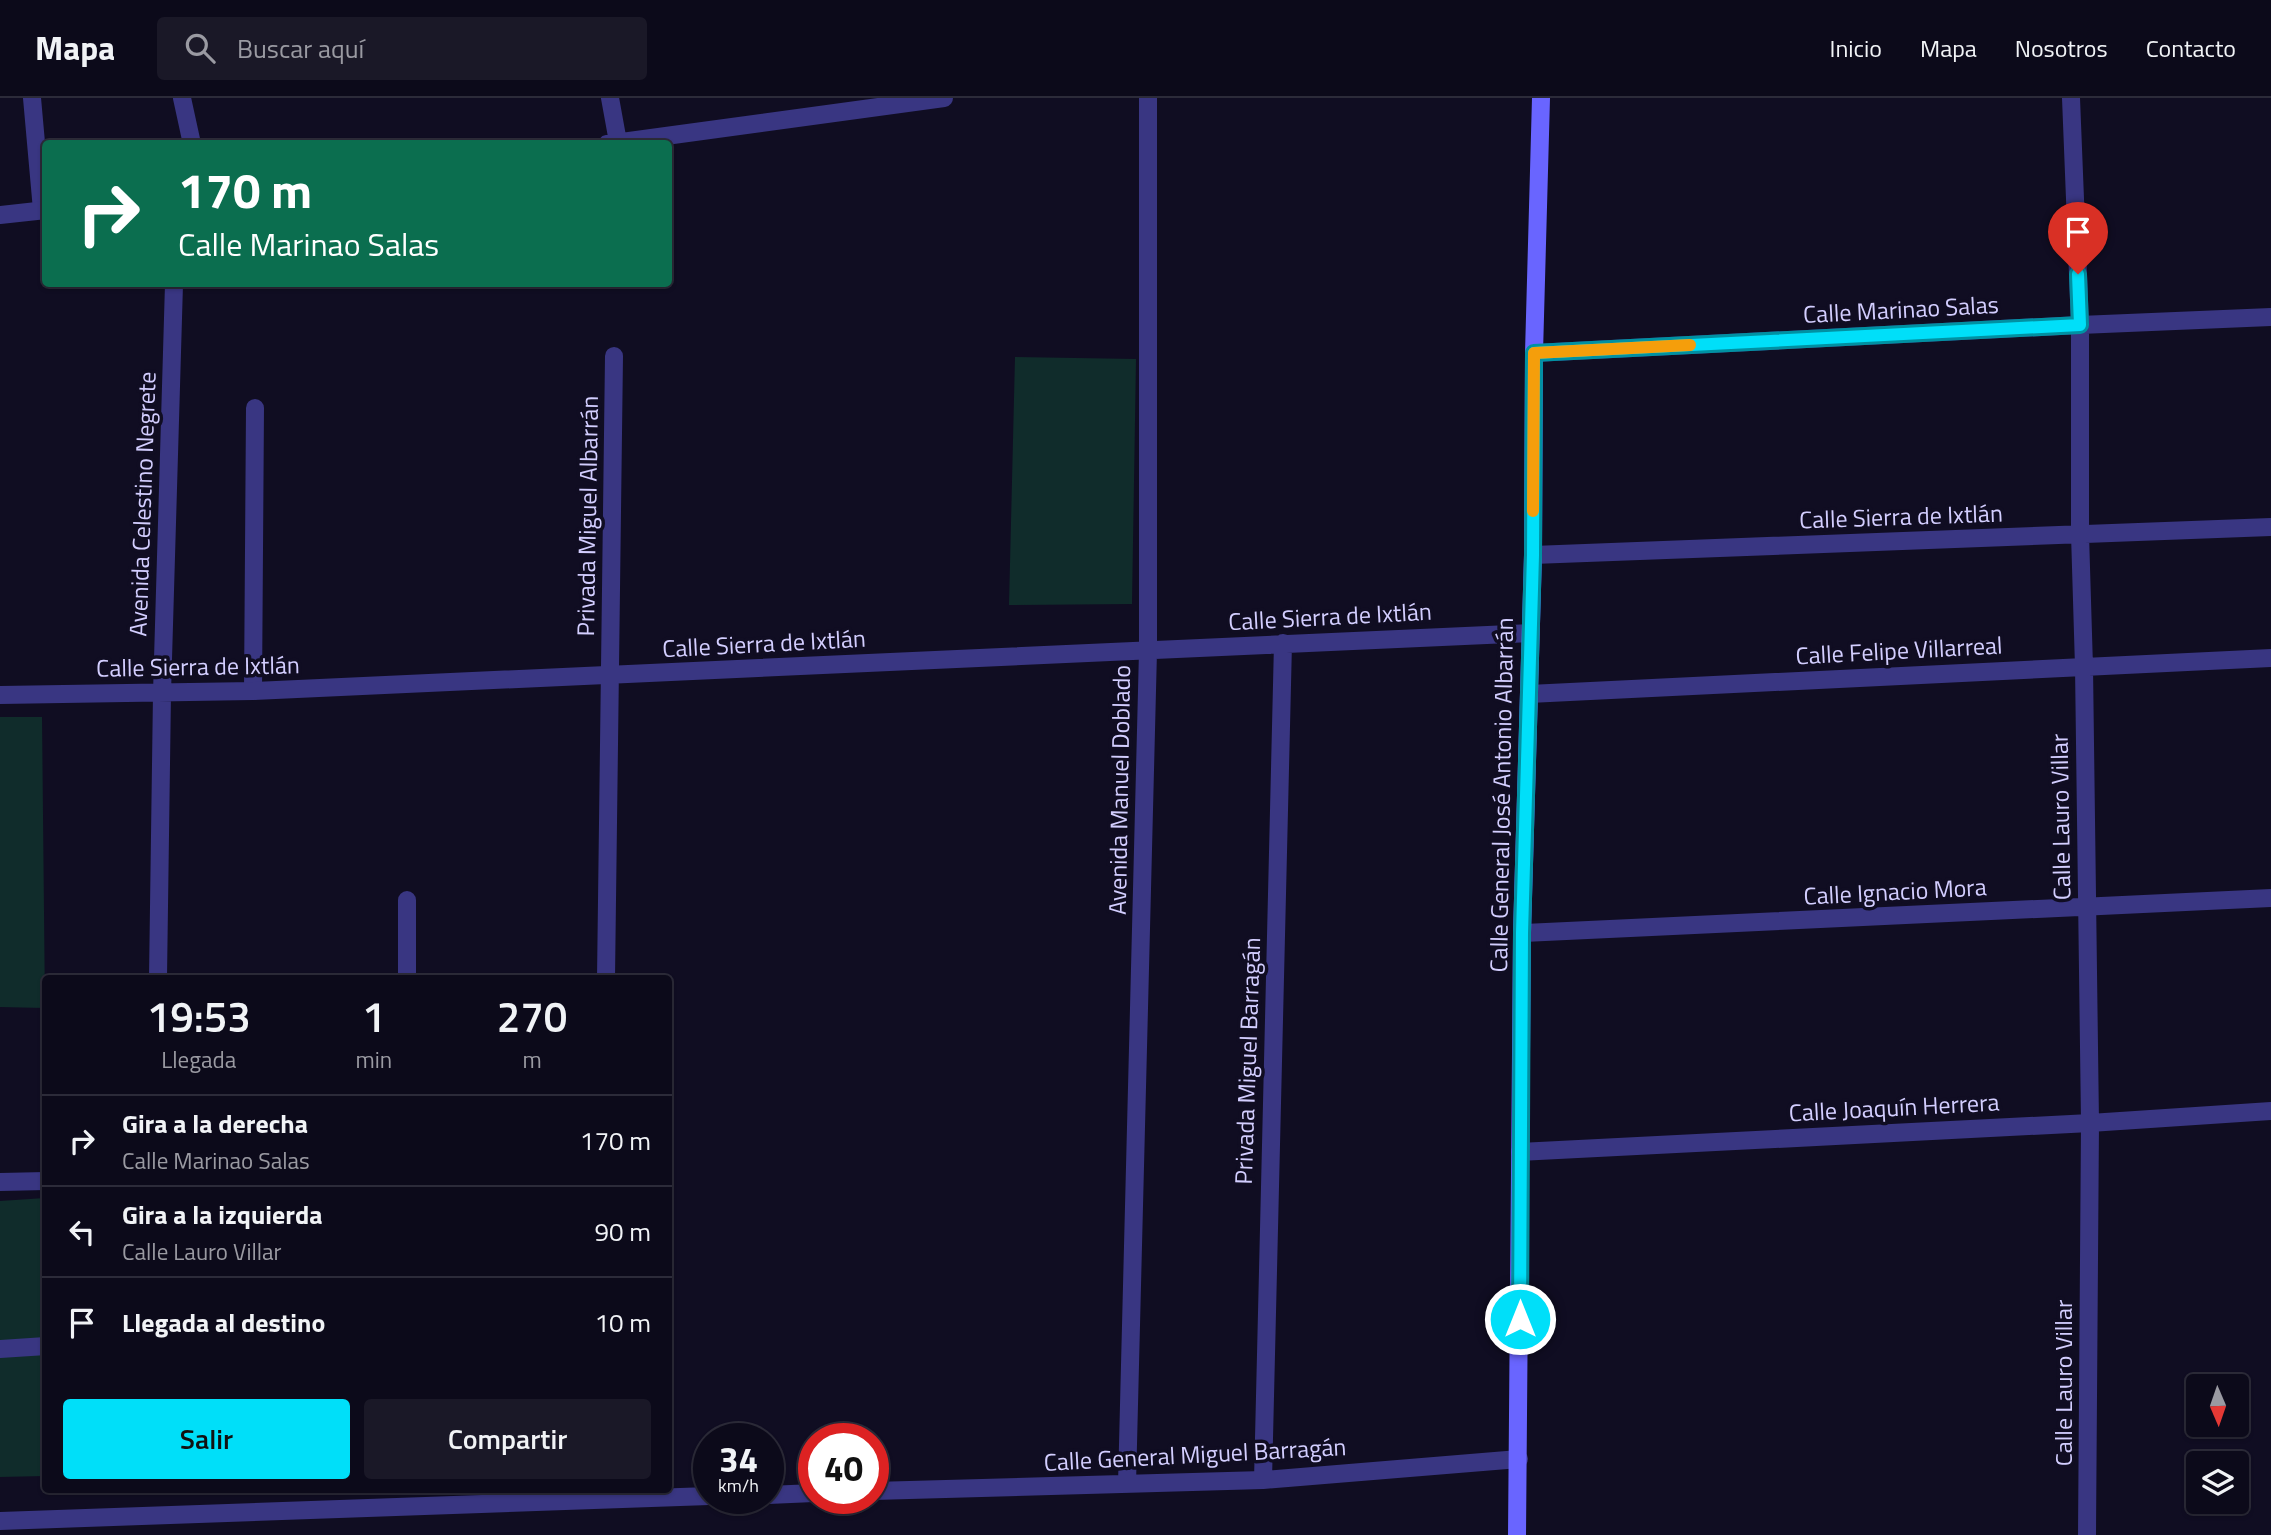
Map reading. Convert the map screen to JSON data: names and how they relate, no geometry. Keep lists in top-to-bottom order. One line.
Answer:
{"streets":{"street":["Calle Marinao Salas","Avenida Celestino Negrete","Privada Miguel Albarrán","Calle Sierra de Ixtlán","Calle Felipe Villarreal","Avenida Manuel Doblado","Calle General José Antonio Albarrán","Calle Lauro Villar","Calle Ignacio Mora","Privada Miguel Barragán","Calle Joaquín Herrera","Calle General Miguel Barragán"]},"crossings":[["Calle Marinao Salas","Calle General José Antonio Albarrán"],["Calle Marinao Salas","Calle Lauro Villar"],["Avenida Celestino Negrete","Calle Sierra de Ixtlán"],["Privada Miguel Albarrán","Calle Sierra de Ixtlán"],["Calle Sierra de Ixtlán","Avenida Manuel Doblado"],["Calle Sierra de Ixtlán","Calle General José Antonio Albarrán"],["Calle Sierra de Ixtlán","Calle Lauro Villar"],["Calle Sierra de Ixtlán","Privada Miguel Barragán"],["Calle Felipe Villarreal","Calle General José Antonio Albarrán"],["Calle Felipe Villarreal","Calle Lauro Villar"],["Avenida Manuel Doblado","Calle General Miguel Barragán"],["Calle General José Antonio Albarrán","Calle Ignacio Mora"],["Calle General José Antonio Albarrán","Calle Joaquín Herrera"],["Calle General José Antonio Albarrán","Calle General Miguel Barragán"],["Calle Lauro Villar","Calle Ignacio Mora"],["Calle Lauro Villar","Calle Joaquín Herrera"],["Privada Miguel Barragán","Calle General Miguel Barragán"]],"north":"bottom","page":{"header":"Mapa","search":"Buscar aquí","nav":["Inicio","Mapa","Nosotros","Contacto"],"turn":["170 m","Calle Marinao Salas"],"eta":["19:53","Llegada","1","min","270","m"],"list":[{"name":"Gira a la derecha","note":"Calle Marinao Salas","value":"170 m"},{"name":"Gira a la izquierda","note":"Calle Lauro Villar","value":"90 m"},{"name":"Llegada al destino","value":"10 m"}],"buttons":["Salir","Compartir"],"speed":"34 km/h","limit":"40"}}
